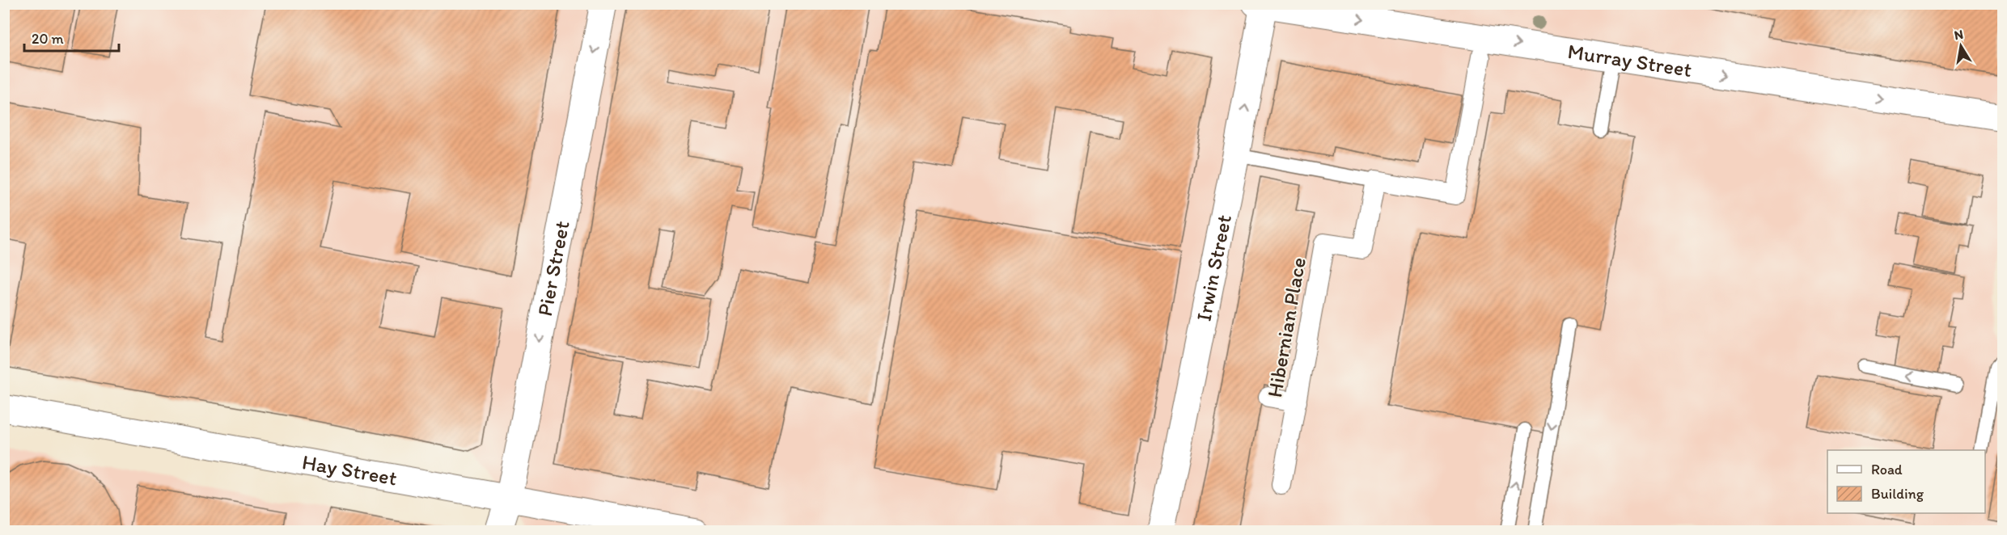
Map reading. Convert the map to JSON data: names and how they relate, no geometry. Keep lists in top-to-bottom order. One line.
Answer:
{"streets":{"street":["Murray Street","Pier Street","Irwin Street","Hibernian Place","Hay Street"]},"crossings":[["Murray Street","Irwin Street"],["Pier Street","Hay Street"]],"one_way":["Murray Street","Pier Street"],"legend":["Road","Building"],"scale_bar":"20 m","north":"top"}
